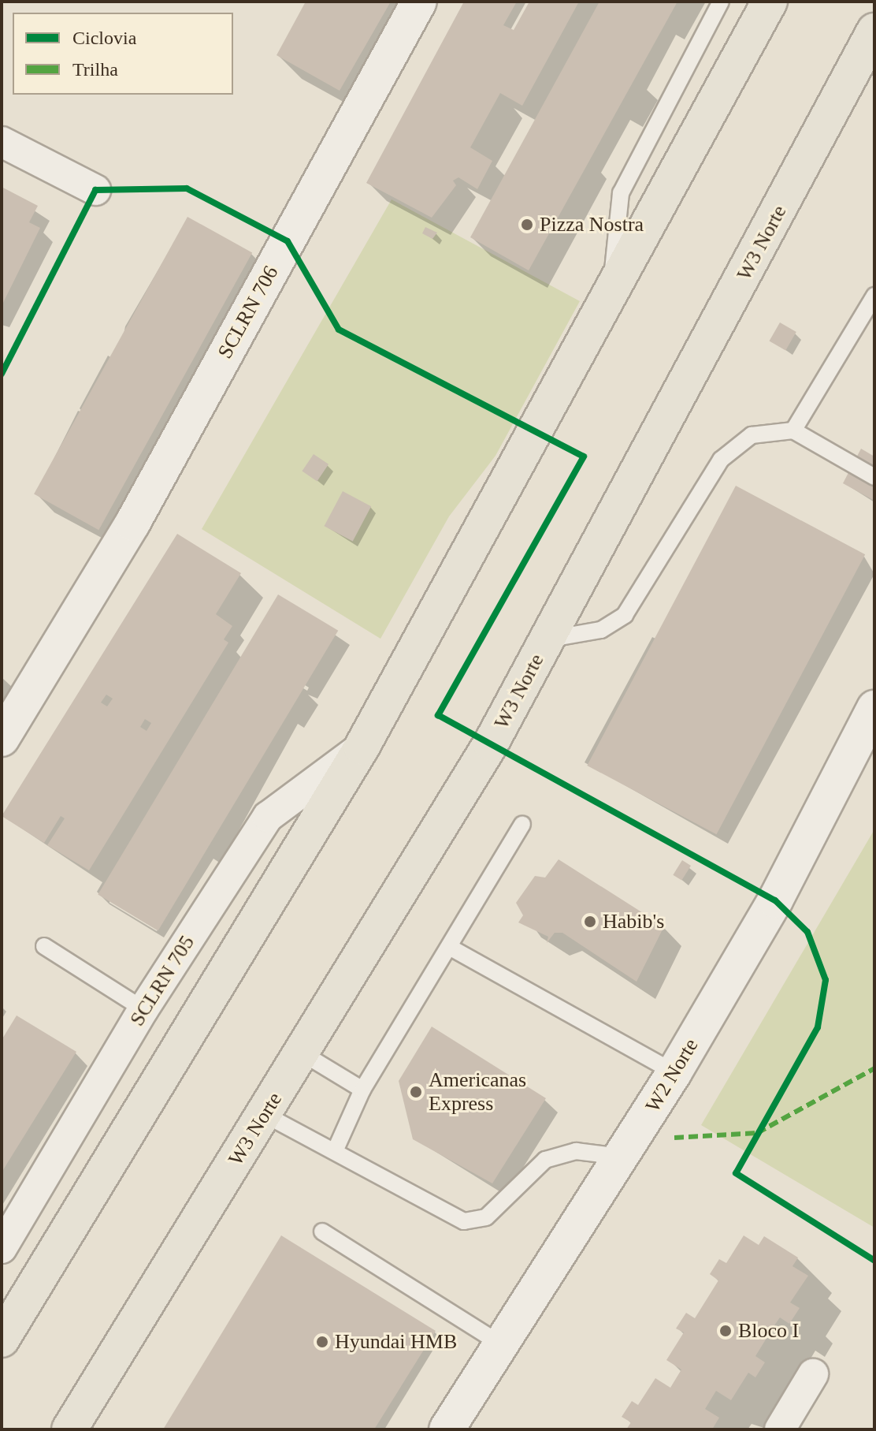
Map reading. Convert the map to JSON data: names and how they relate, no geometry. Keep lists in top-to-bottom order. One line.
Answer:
{"streets":{"main road":["W3 Norte"],"street":["SCLRN 706","SCLRN 705","W2 Norte"]},"places":["Pizza Nostra","Habib's","Americanas Express","Bloco I","Hyundai HMB"],"legend":["Ciclovia","Trilha"]}
